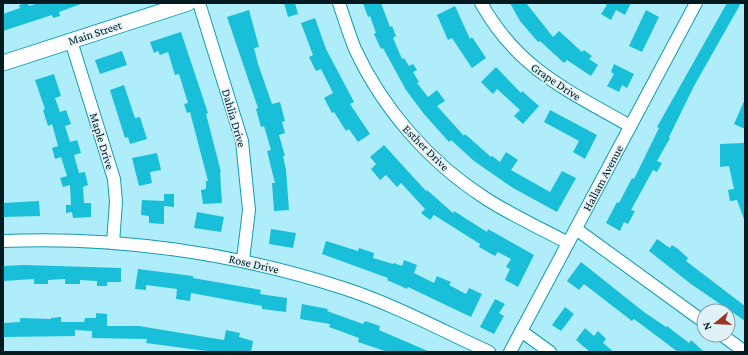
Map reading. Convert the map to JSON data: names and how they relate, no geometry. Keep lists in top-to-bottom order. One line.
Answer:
{"streets":{"main road":["Main Street"],"street":["Grape Drive","Dahlia Drive","Maple Drive","Esther Drive","Hallam Avenue","Rose Drive"]},"crossings":[["Main Street","Maple Drive"],["Grape Drive","Hallam Avenue"],["Dahlia Drive","Rose Drive"],["Maple Drive","Rose Drive"],["Esther Drive","Hallam Avenue"]],"north":"left"}
